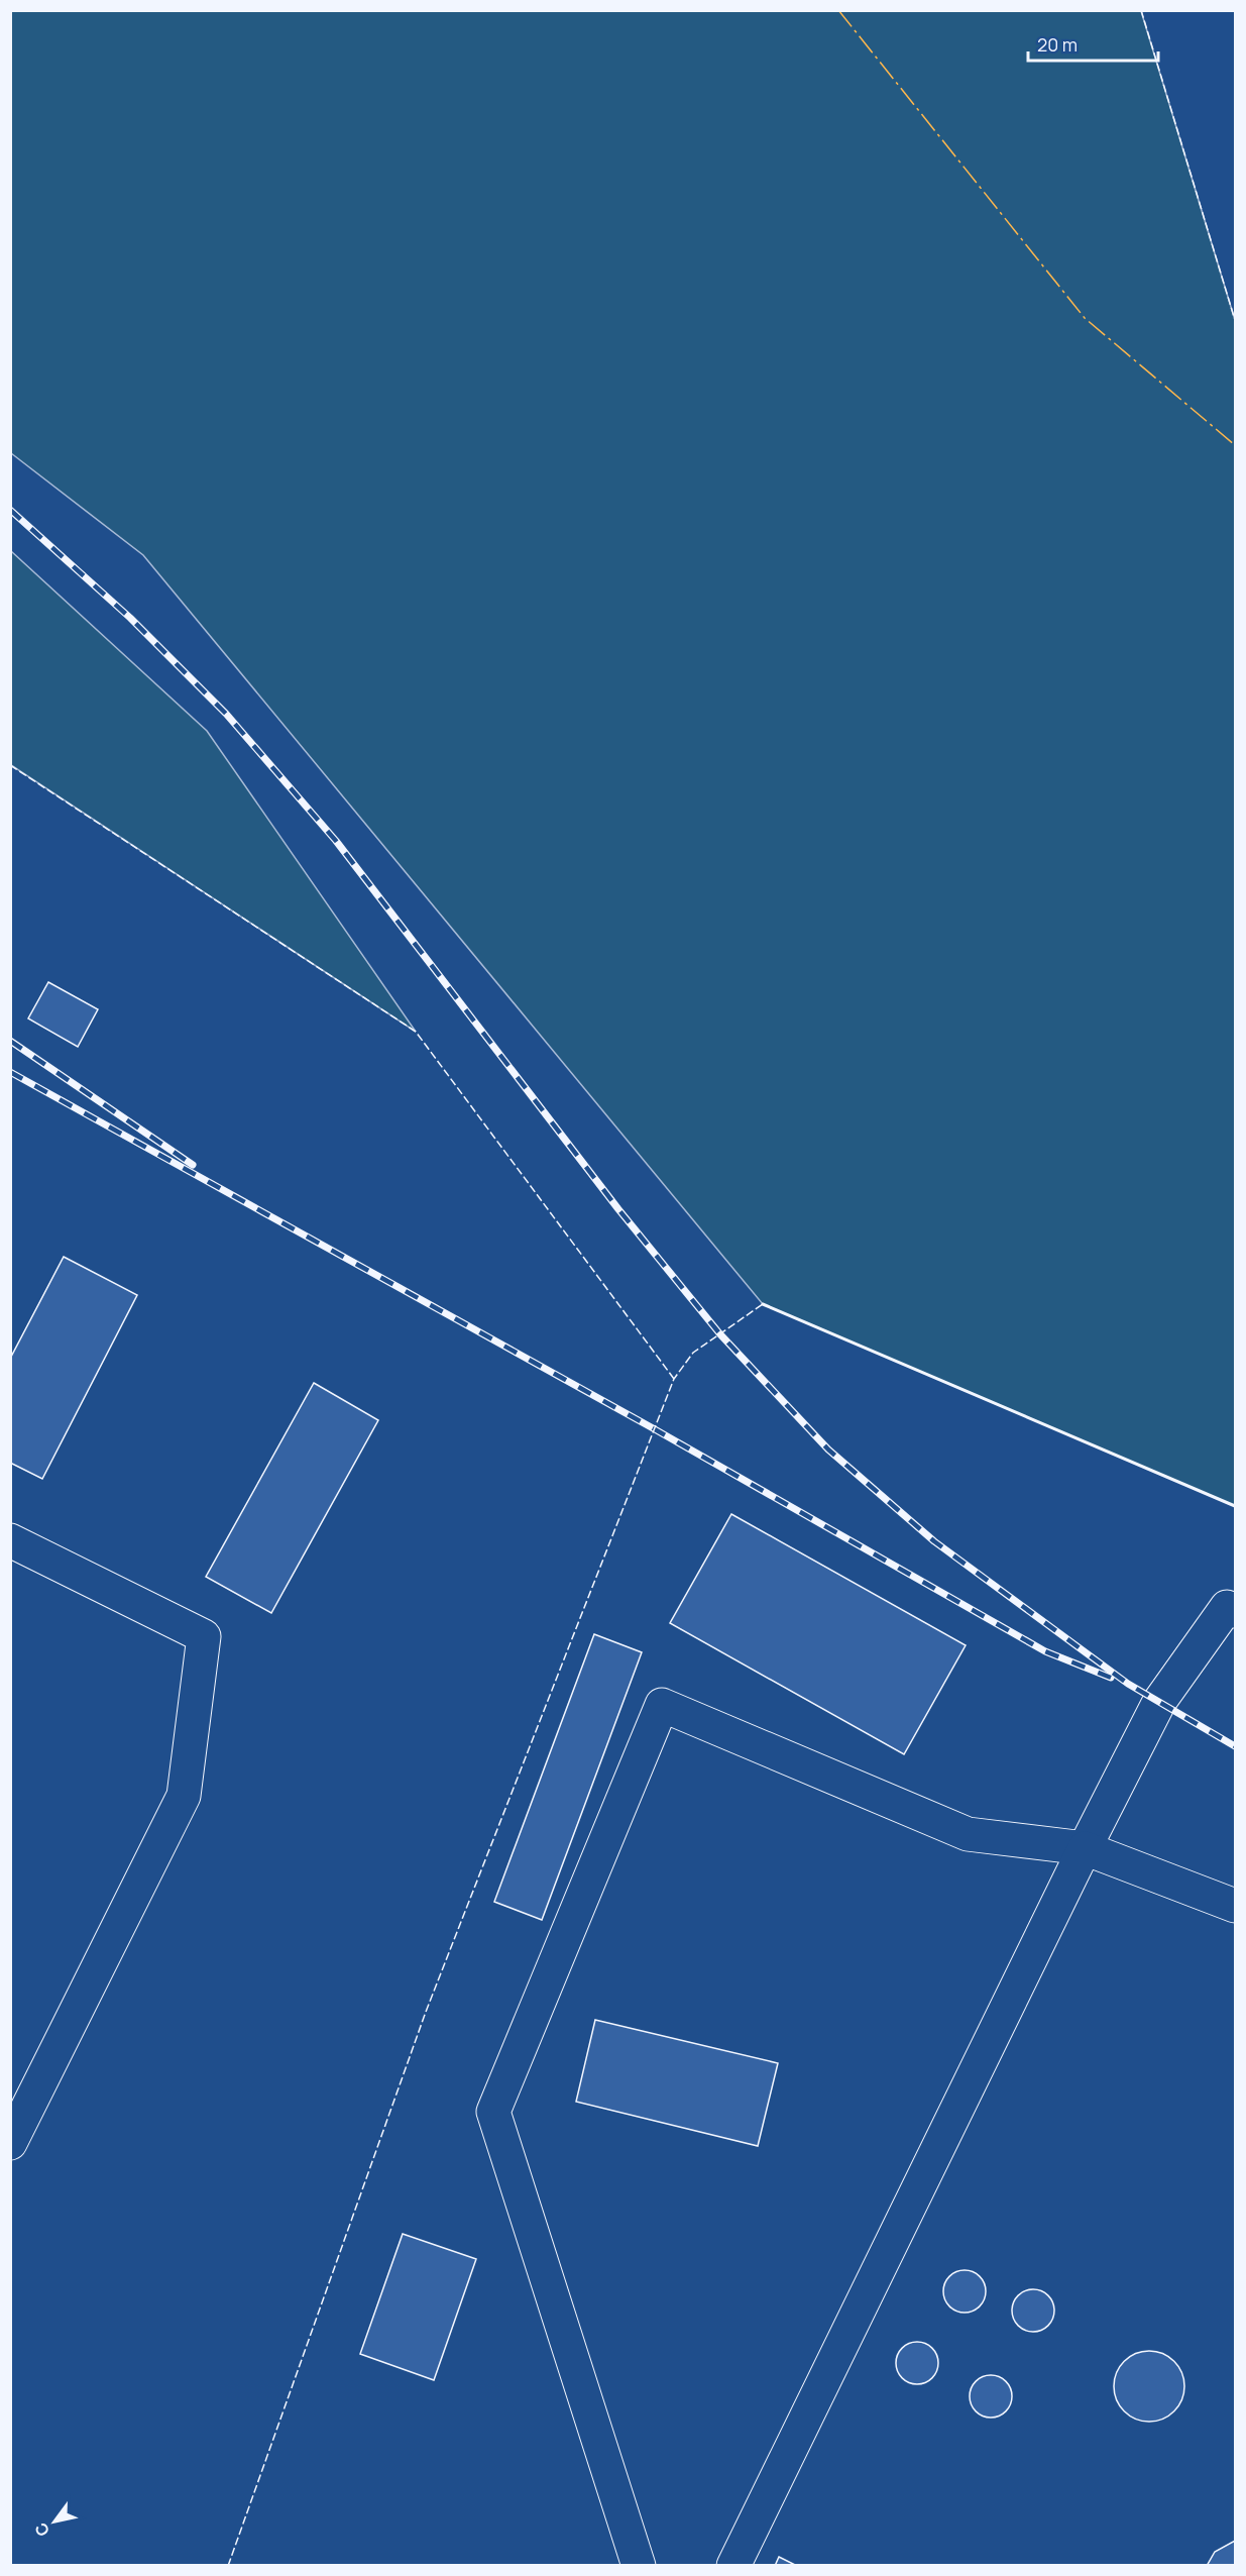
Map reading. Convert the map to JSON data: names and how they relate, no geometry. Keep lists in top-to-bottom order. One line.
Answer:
{"scale_bar":"20 m","north":"bottom left"}
